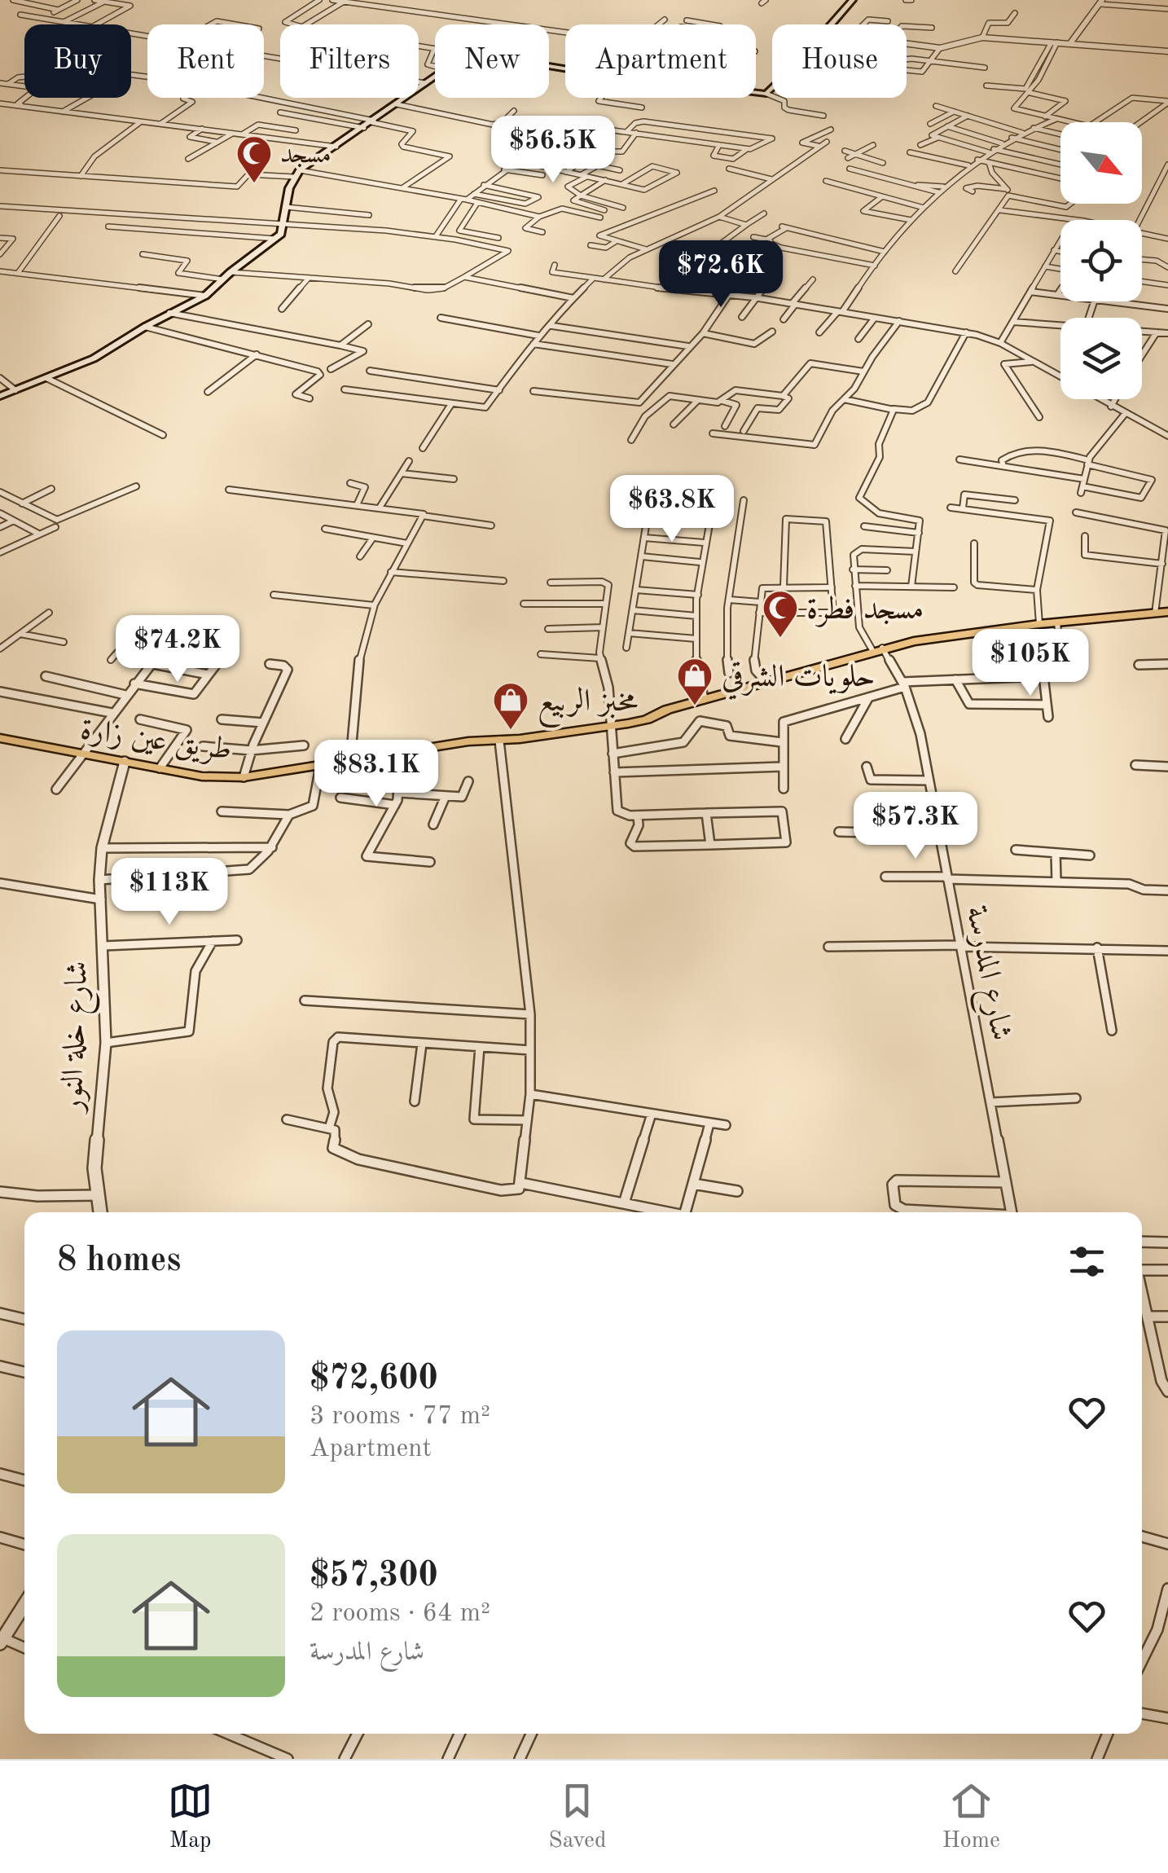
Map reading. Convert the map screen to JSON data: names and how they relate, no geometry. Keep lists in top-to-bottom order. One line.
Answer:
{"streets":{"main road":["طريق عين زارة"],"street":["شارع المدرسة","شارع خلة النور"]},"crossings":[["طريق عين زارة","شارع المدرسة"],["طريق عين زارة","شارع خلة النور"]],"places":{"mosque":["مسجد","مسجد فطرة"],"shop":["حلويات الشرقي","مخبز الربيع"]},"north":"bottom right","page":{"chip":["Buy","Rent","Filters","New","Apartment","House"],"price":["$56.5K","$72.6K","$63.8K","$74.2K","$105K","$83.1K","$57.3K","$113K"],"heading":"8 homes","list":[{"name":"$72,600","note":"3 rooms · 77 m² · Apartment"},{"name":"$57,300","note":"2 rooms · 64 m² · شارع المدرسة"}],"tabs":["Map","Saved","Home"]}}
